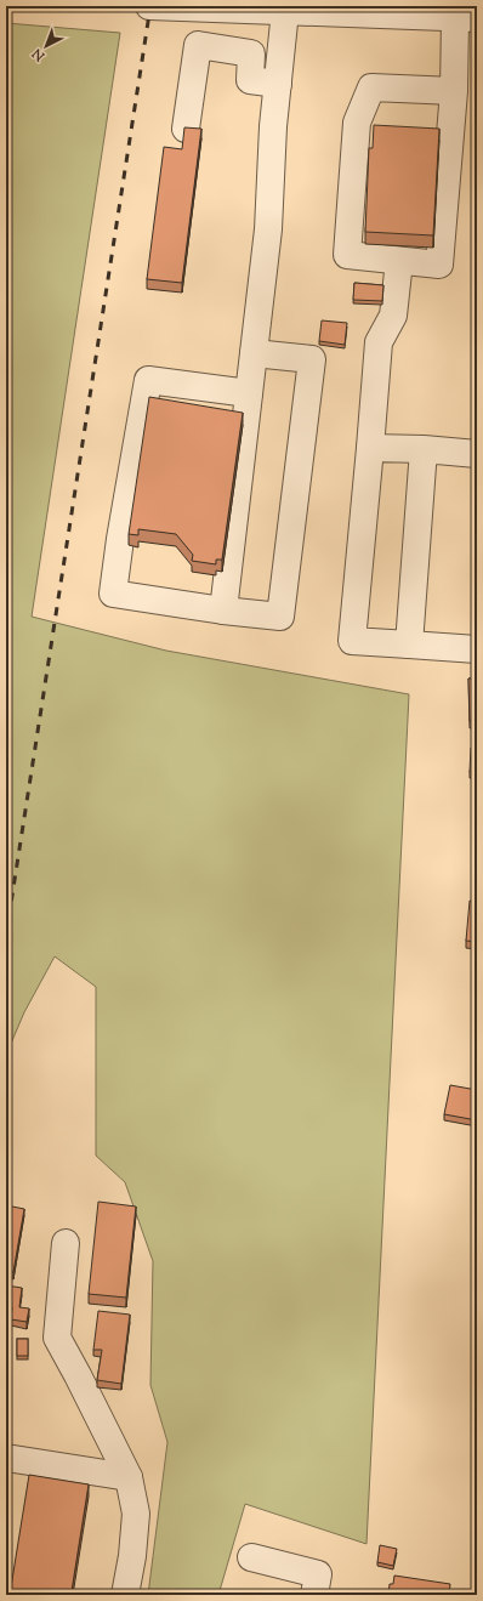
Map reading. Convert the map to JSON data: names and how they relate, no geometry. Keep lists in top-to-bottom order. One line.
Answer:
{"north":"bottom left"}
